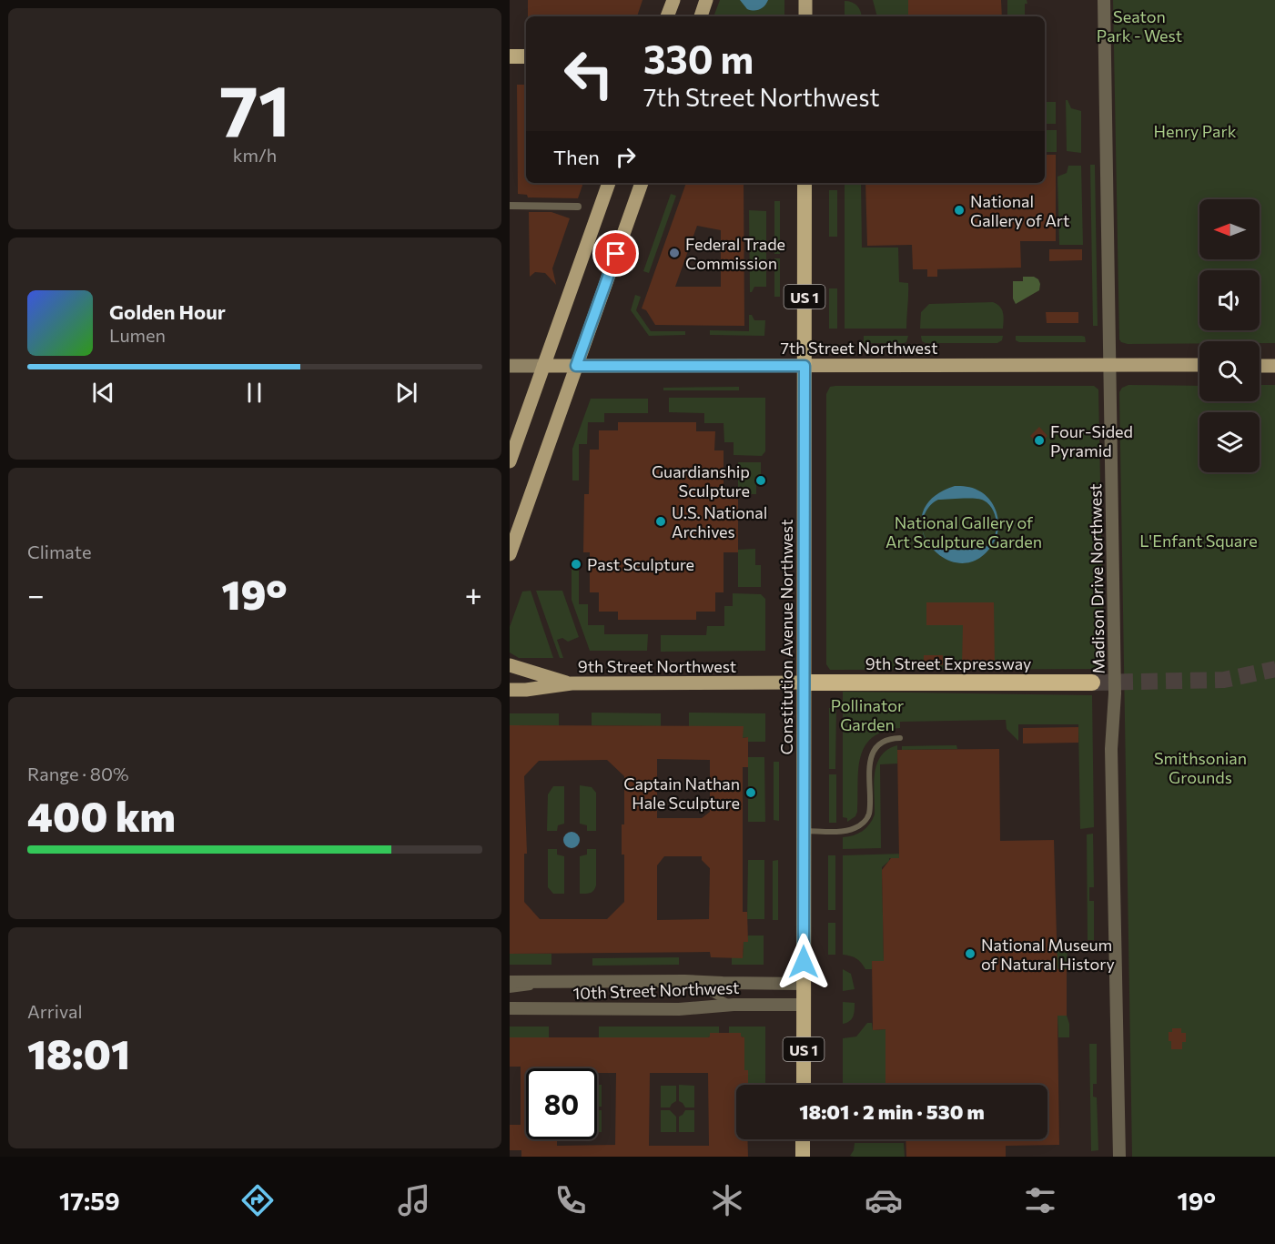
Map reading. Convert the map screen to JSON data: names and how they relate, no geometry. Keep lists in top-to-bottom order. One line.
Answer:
{"streets":{"highway":["US 1","Constitution Avenue Northwest","9th Street Expressway"],"main road":["7th Street Northwest","9th Street Northwest"],"street":["Madison Drive Northwest","10th Street Northwest"]},"crossings":[["7th Street Northwest","Madison Drive Northwest"],["7th Street Northwest","Constitution Avenue Northwest"],["Constitution Avenue Northwest","9th Street Expressway"],["Constitution Avenue Northwest","9th Street Northwest"],["Constitution Avenue Northwest","10th Street Northwest"],["9th Street Expressway","9th Street Northwest"]],"parks":["Seaton Park - West","Henry Park","National Gallery of Art Sculpture Garden","L'Enfant Square","Pollinator Garden","Smithsonian Grounds"],"places":["National Gallery of Art","Federal Trade Commission","Four-Sided Pyramid","Guardianship Sculpture","U.S. National Archives","Past Sculpture","Captain Nathan Hale Sculpture","National Museum of Natural History"],"north":"left","page":{"tile":[["71","km/h"],"Climate",["Range · 80%","400 km"],["Arrival","18:01"]],"turn":["330 m","7th Street Northwest"],"then":"Then","song":["Golden Hour","Lumen"],"heat":["−","19°","+"],"limit":"80","trip":"18:01 · 2 min · 530 m","tabs":["17:59","19°"]}}
